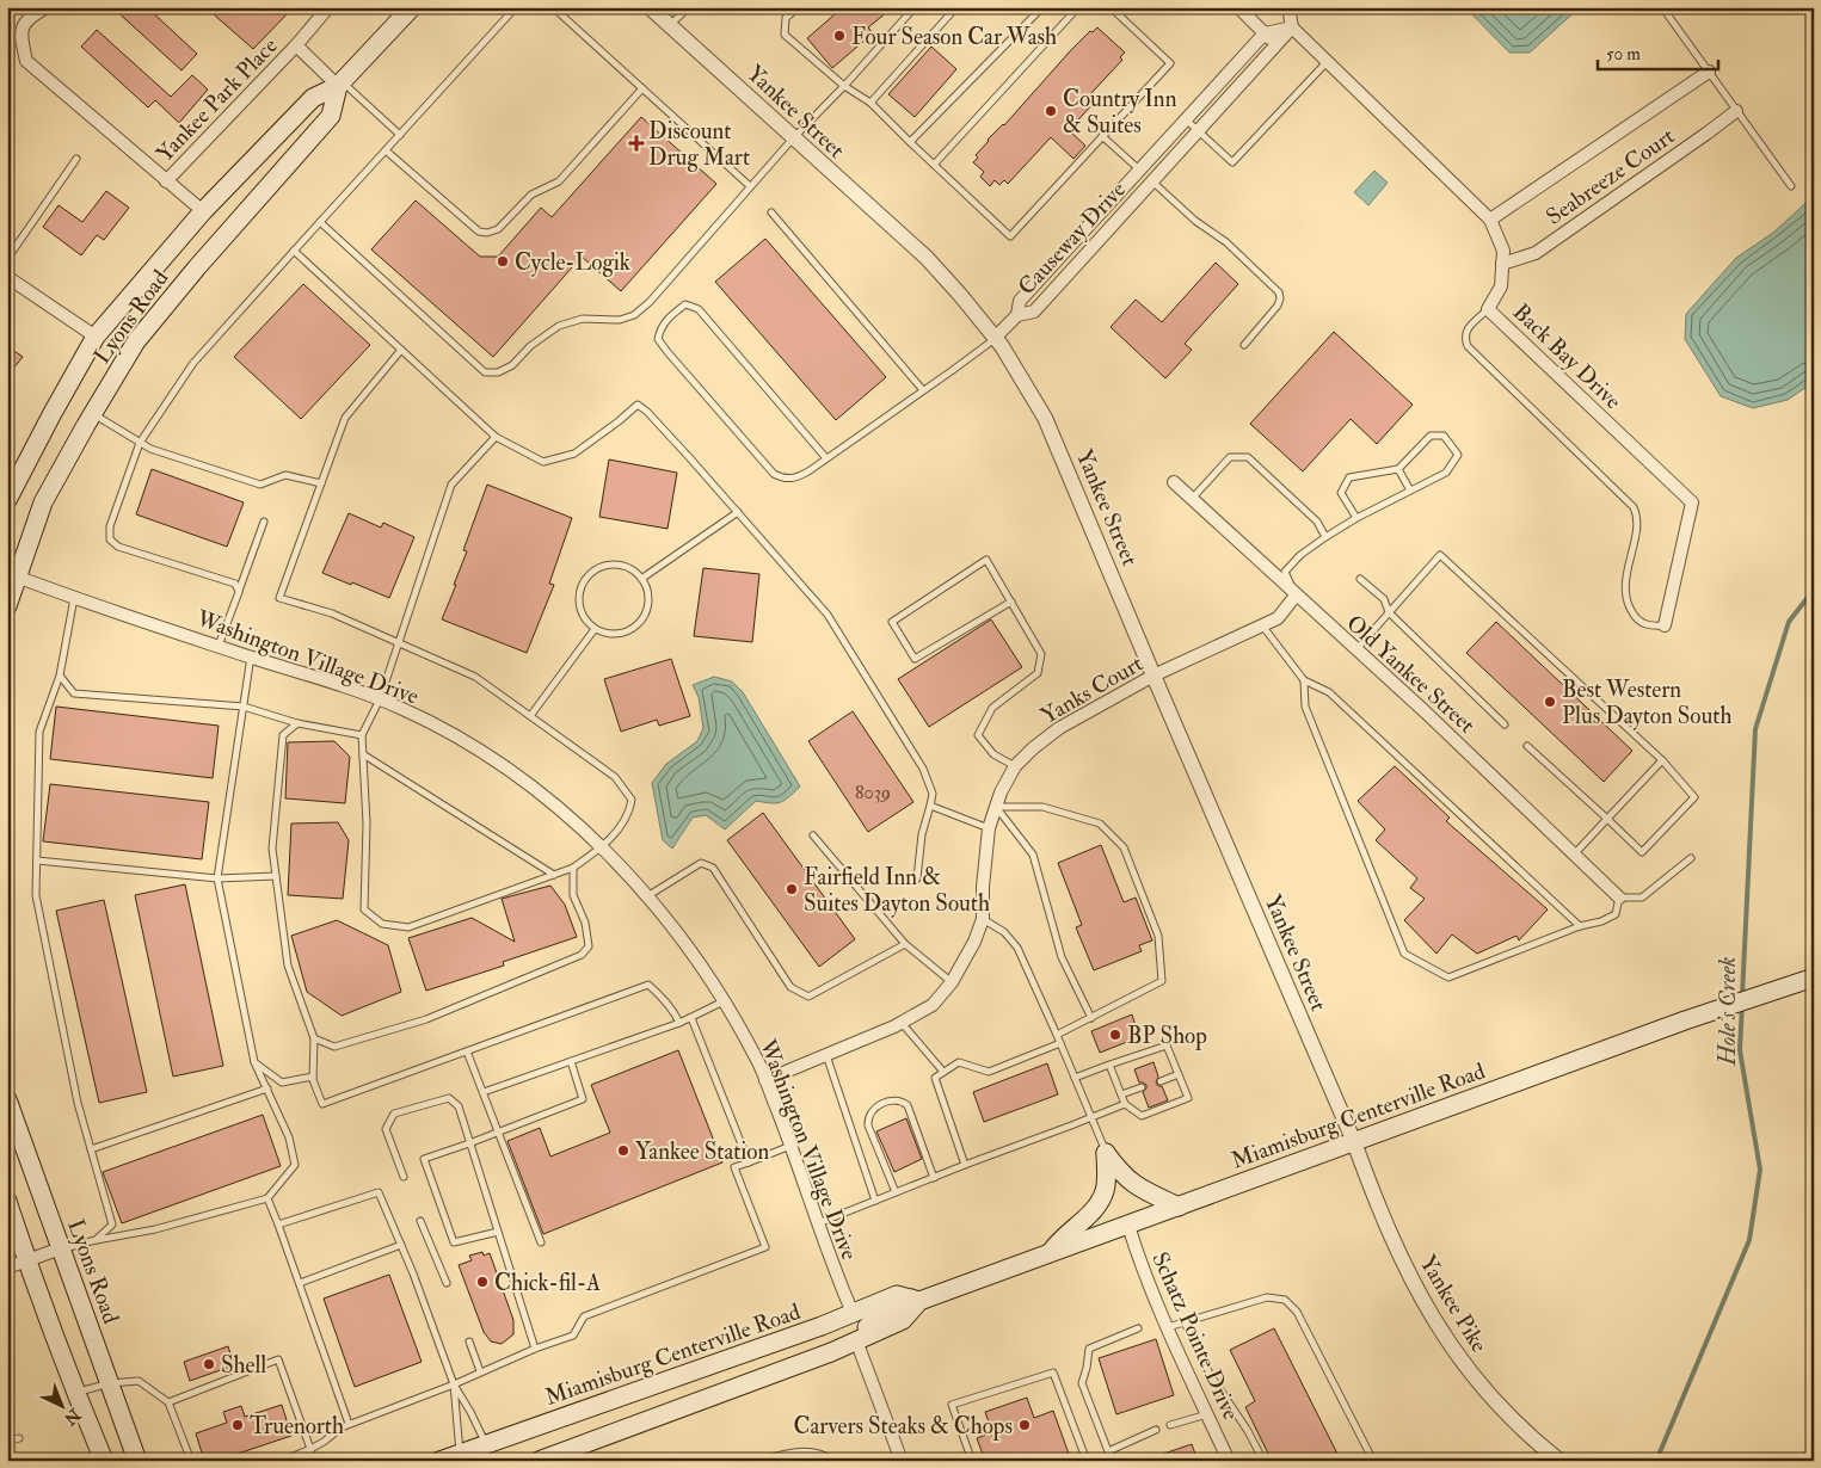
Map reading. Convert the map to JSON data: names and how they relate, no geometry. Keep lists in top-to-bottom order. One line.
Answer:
{"streets":{"main road":["Lyons Road","Miamisburg Centerville Road"],"street":["Yankee Park Place","Yankee Street","Seabreeze Court","Causeway Drive","Back Bay Drive","Washington Village Drive","Old Yankee Street","Yanks Court","Yankee Pike","Schatz Pointe Drive"]},"crossings":[["Yankee Park Place","Lyons Road"],["Yankee Street","Causeway Drive"],["Yankee Street","Yanks Court"],["Yankee Street","Miamisburg Centerville Road"],["Yankee Street","Yankee Pike"],["Seabreeze Court","Back Bay Drive"],["Causeway Drive","Back Bay Drive"],["Lyons Road","Washington Village Drive"],["Washington Village Drive","Yanks Court"],["Washington Village Drive","Miamisburg Centerville Road"],["Old Yankee Street","Yanks Court"],["Miamisburg Centerville Road","Yankee Pike"],["Miamisburg Centerville Road","Schatz Pointe Drive"]],"water":["Hole's Creek"],"places":{"other":["Four Season Car Wash","Country Inn & Suites","Cycle-Logik","Best Western Plus Dayton South","Fairfield Inn & Suites Dayton South","BP Shop","Yankee Station","Chick-fil-A","Shell","Truenorth","Carvers Steaks & Chops"],"health":["Discount Drug Mart"]},"house_numbers":["8039"],"scale_bar":"50 m","north":"bottom right"}
